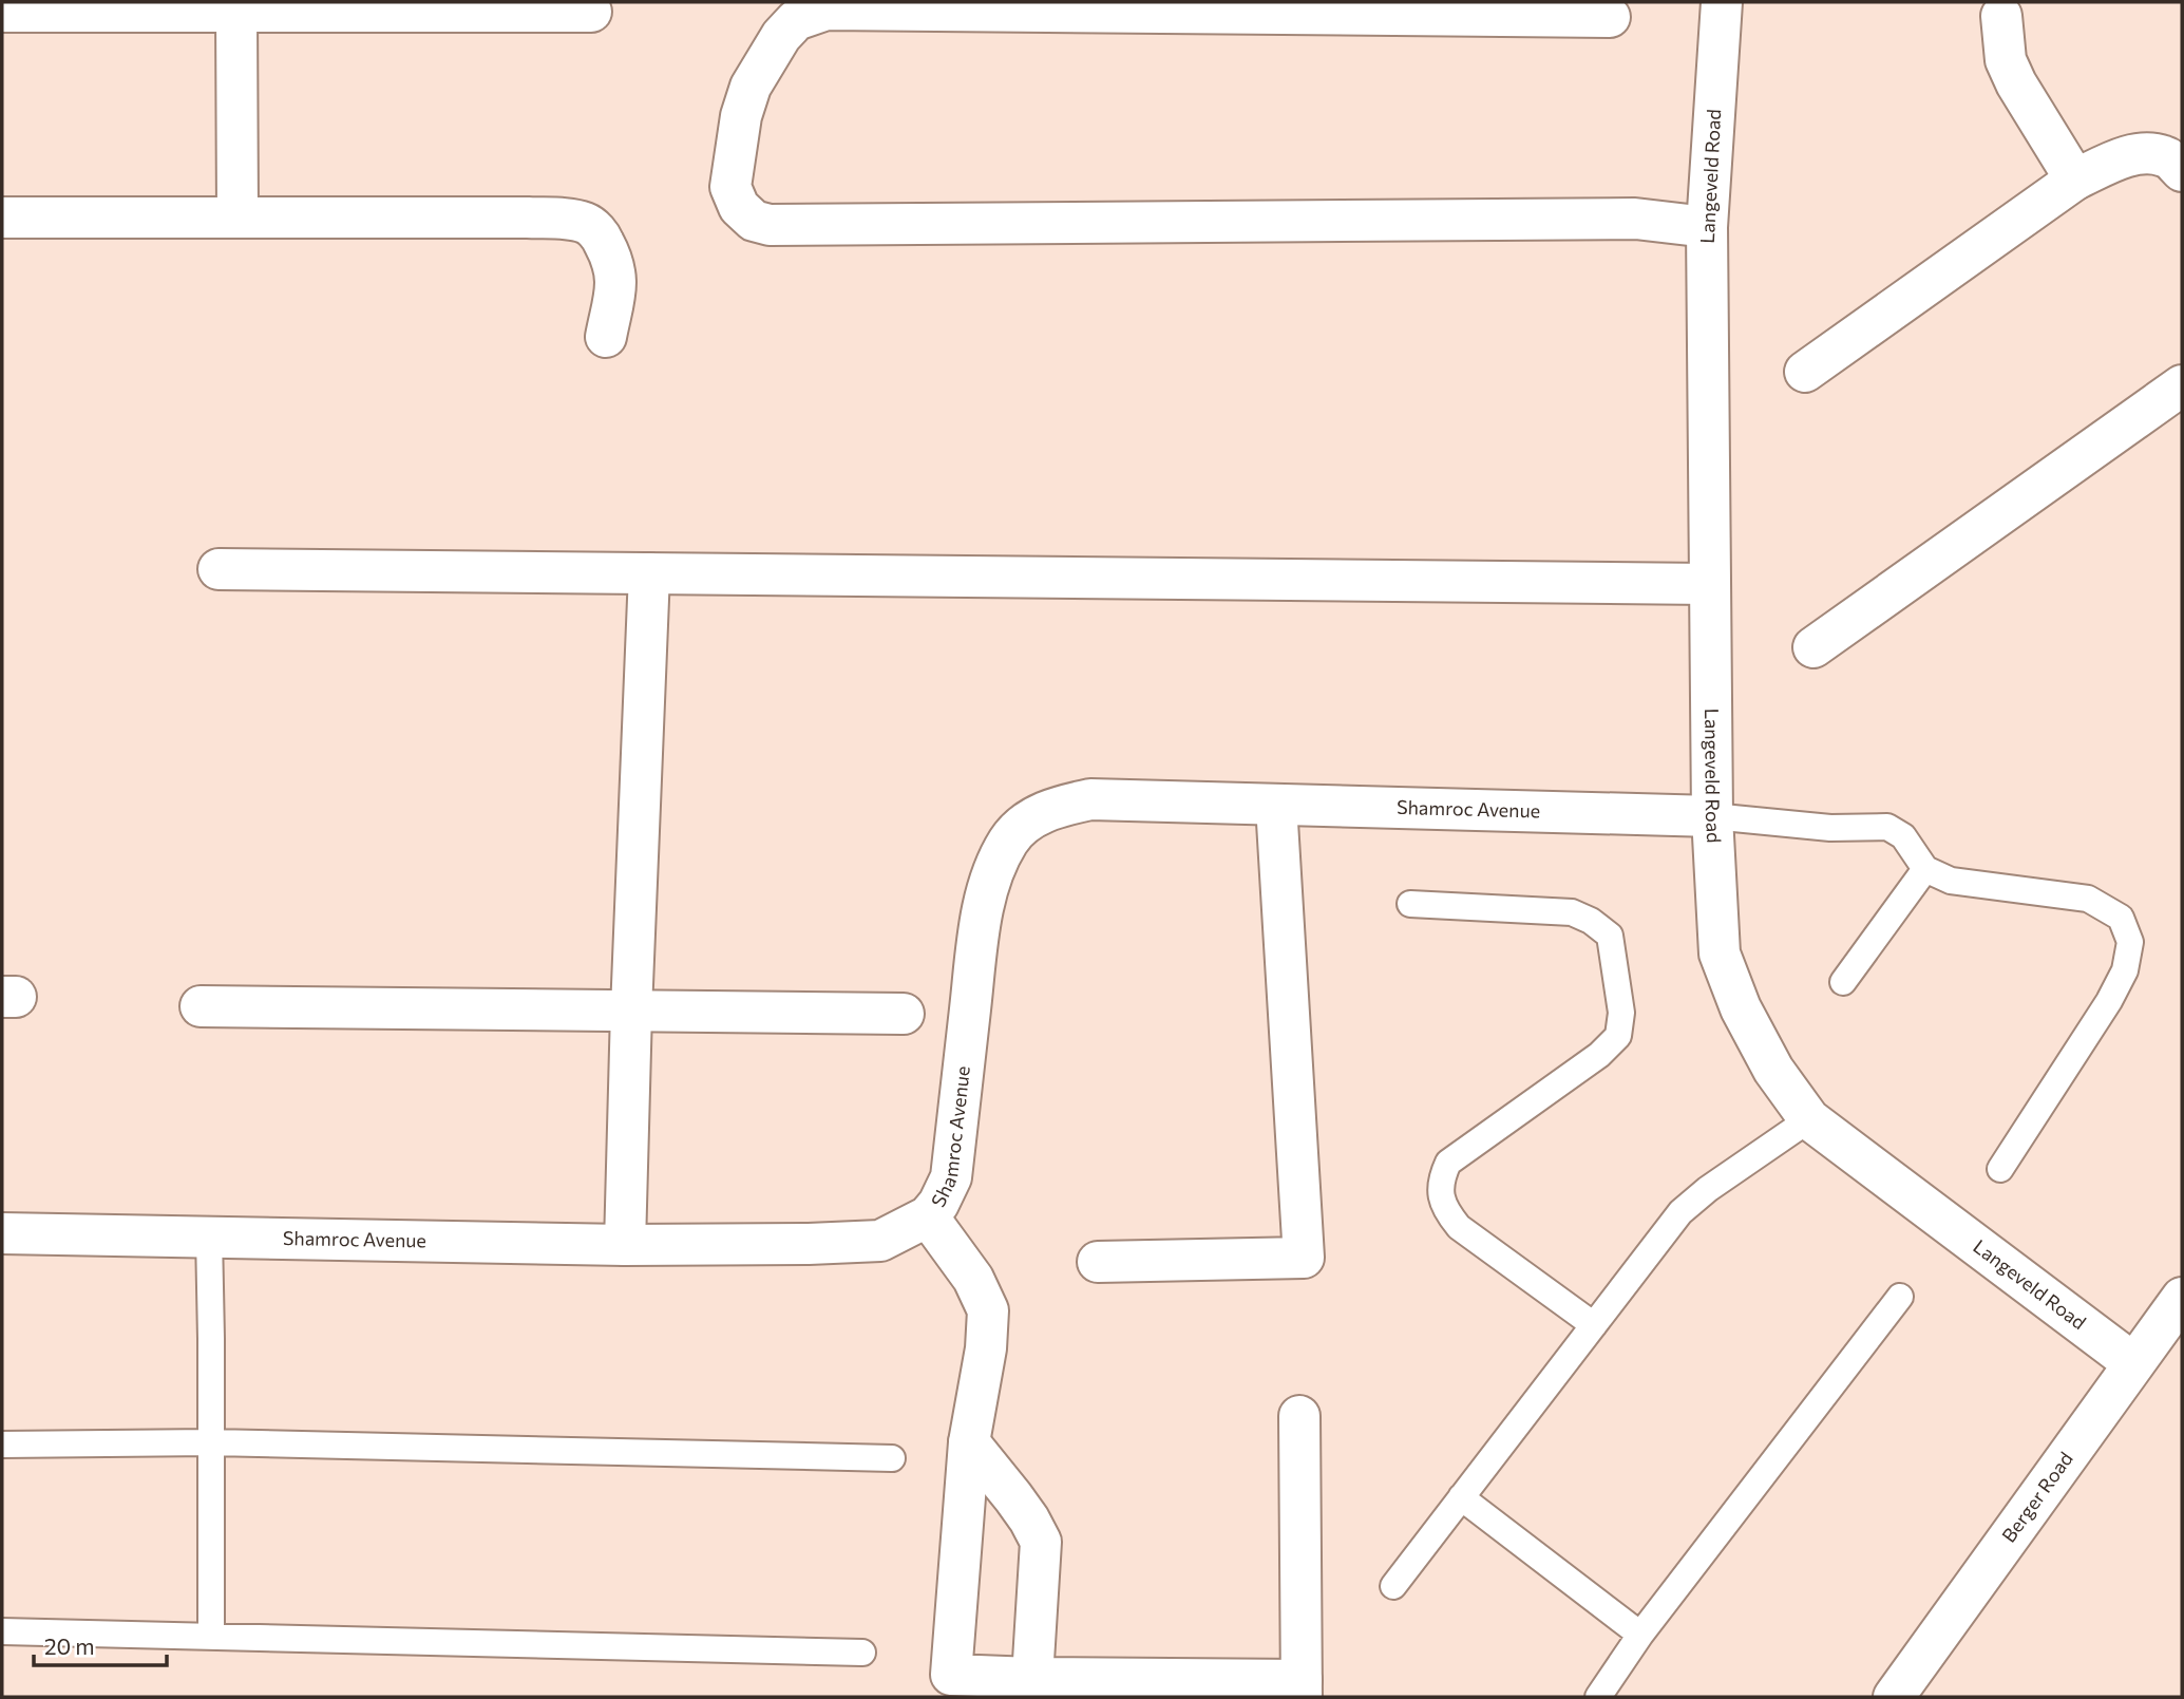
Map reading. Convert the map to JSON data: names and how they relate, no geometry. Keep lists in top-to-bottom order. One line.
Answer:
{"streets":{"street":["Langeveld Road","Shamroc Avenue","Berger Road"]},"crossings":[["Langeveld Road","Shamroc Avenue"],["Langeveld Road","Berger Road"]],"scale_bar":"20 m"}
